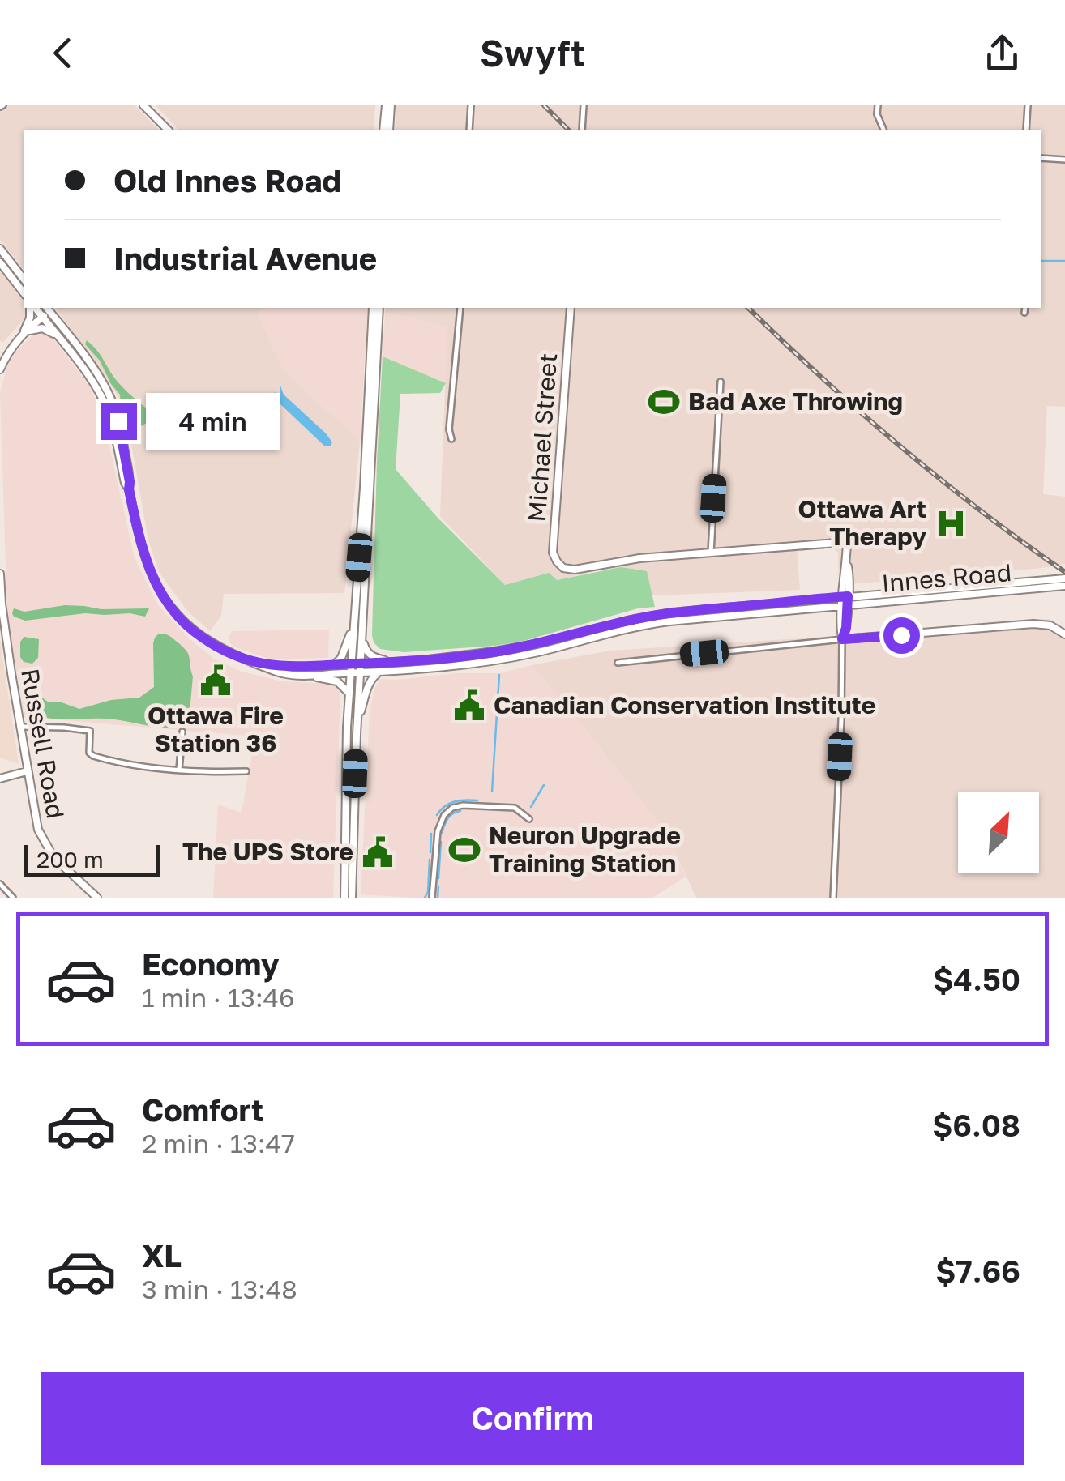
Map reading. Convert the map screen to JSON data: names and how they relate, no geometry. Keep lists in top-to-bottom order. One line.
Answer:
{"streets":{"main road":["Michael Street","Innes Road","Russell Road"]},"places":{"sports":["Bad Axe Throwing","Neuron Upgrade Training Station"],"hospital":["Ottawa Art Therapy"],"public building":["Ottawa Fire Station 36","Canadian Conservation Institute","The UPS Store"]},"scale_bar":"200 m","north":"top right","page":{"header":"Swyft","banner":["Old Innes Road","Industrial Avenue"],"bubble":"4 min","scale":"200 m","list":[{"name":"Economy","note":"1 min · 13:46","value":"$4.50"},{"name":"Comfort","note":"2 min · 13:47","value":"$6.08"},{"name":"XL","note":"3 min · 13:48","value":"$7.66"}],"buttons":"Confirm"}}
